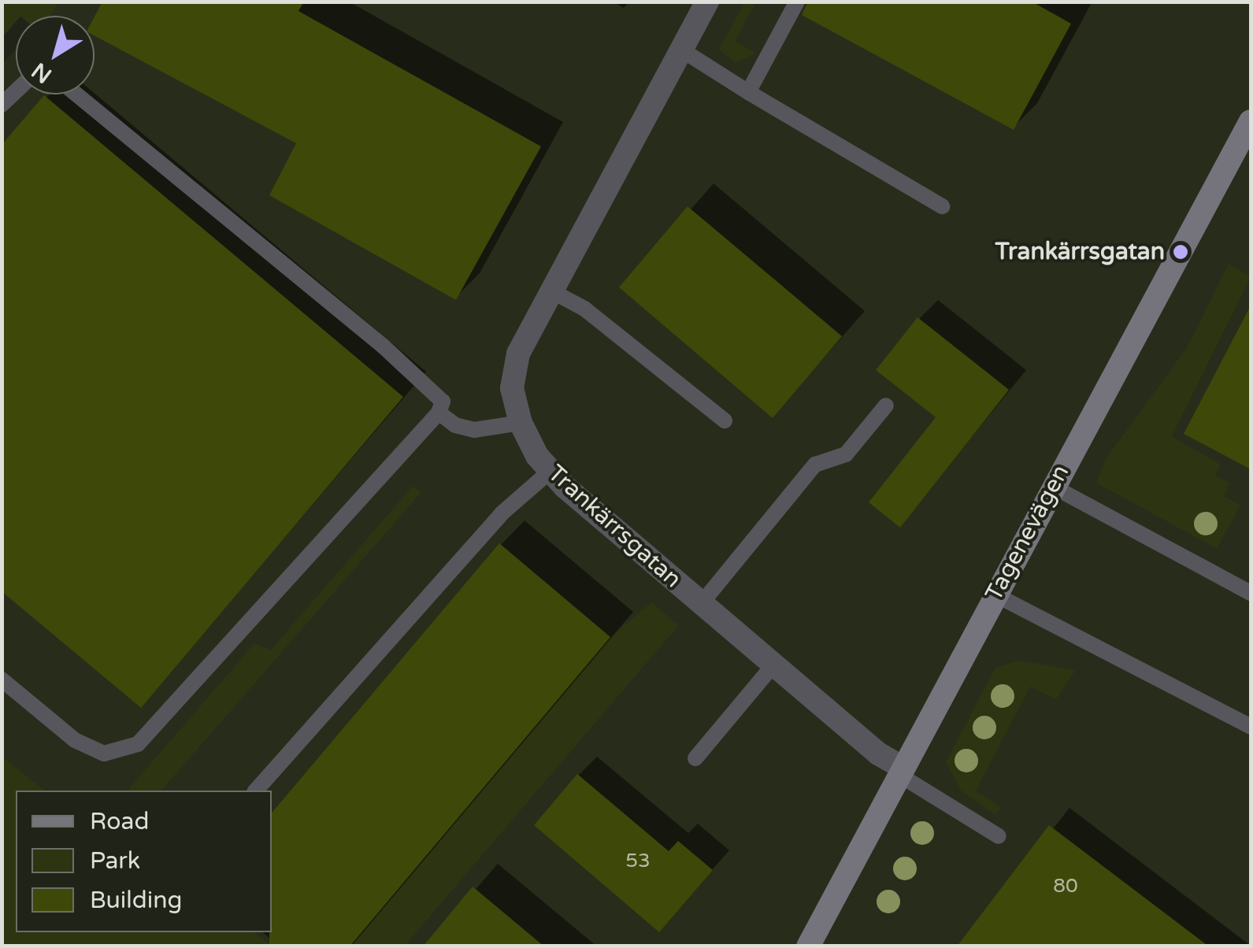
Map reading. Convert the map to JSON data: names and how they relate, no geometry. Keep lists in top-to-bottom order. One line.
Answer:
{"streets":{"street":["Trankärrsgatan","Tagenevägen"]},"crossings":[["Trankärrsgatan","Tagenevägen"]],"places":["Trankärrsgatan"],"house_numbers":["53","80"],"legend":["Road","Park","Building"],"north":"bottom left"}
